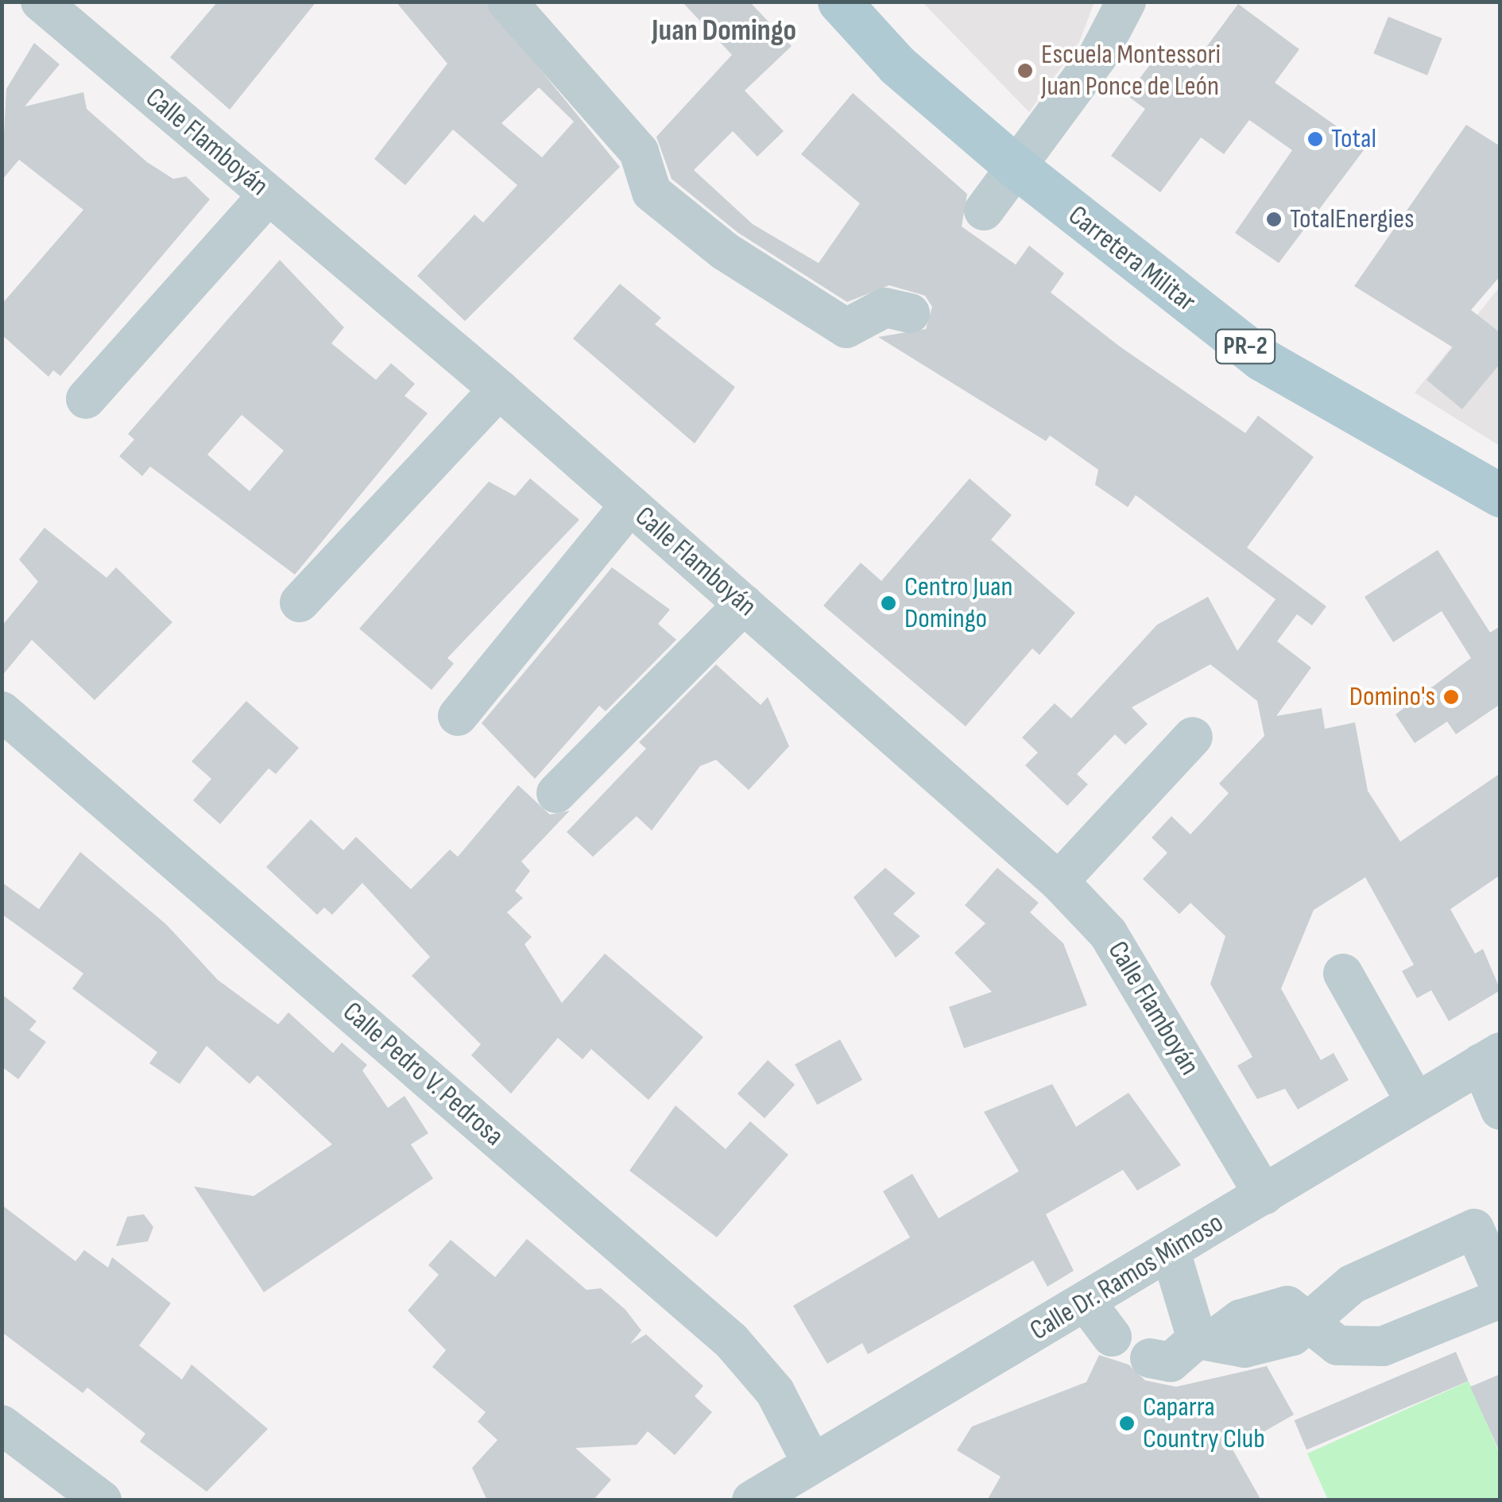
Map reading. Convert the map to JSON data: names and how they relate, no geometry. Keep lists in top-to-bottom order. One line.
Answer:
{"streets":{"main road":["Carretera Militar","PR-2"],"street":["Calle Flamboyán","Calle Pedro V. Pedrosa","Calle Dr. Ramos Mimoso"]},"crossings":[["Calle Flamboyán","Calle Dr. Ramos Mimoso"],["Calle Pedro V. Pedrosa","Calle Dr. Ramos Mimoso"]],"districts":["Juan Domingo"],"places":["Escuela Montessori Juan Ponce de León","Total","TotalEnergies","Centro Juan Domingo","Domino's","Caparra Country Club"]}
